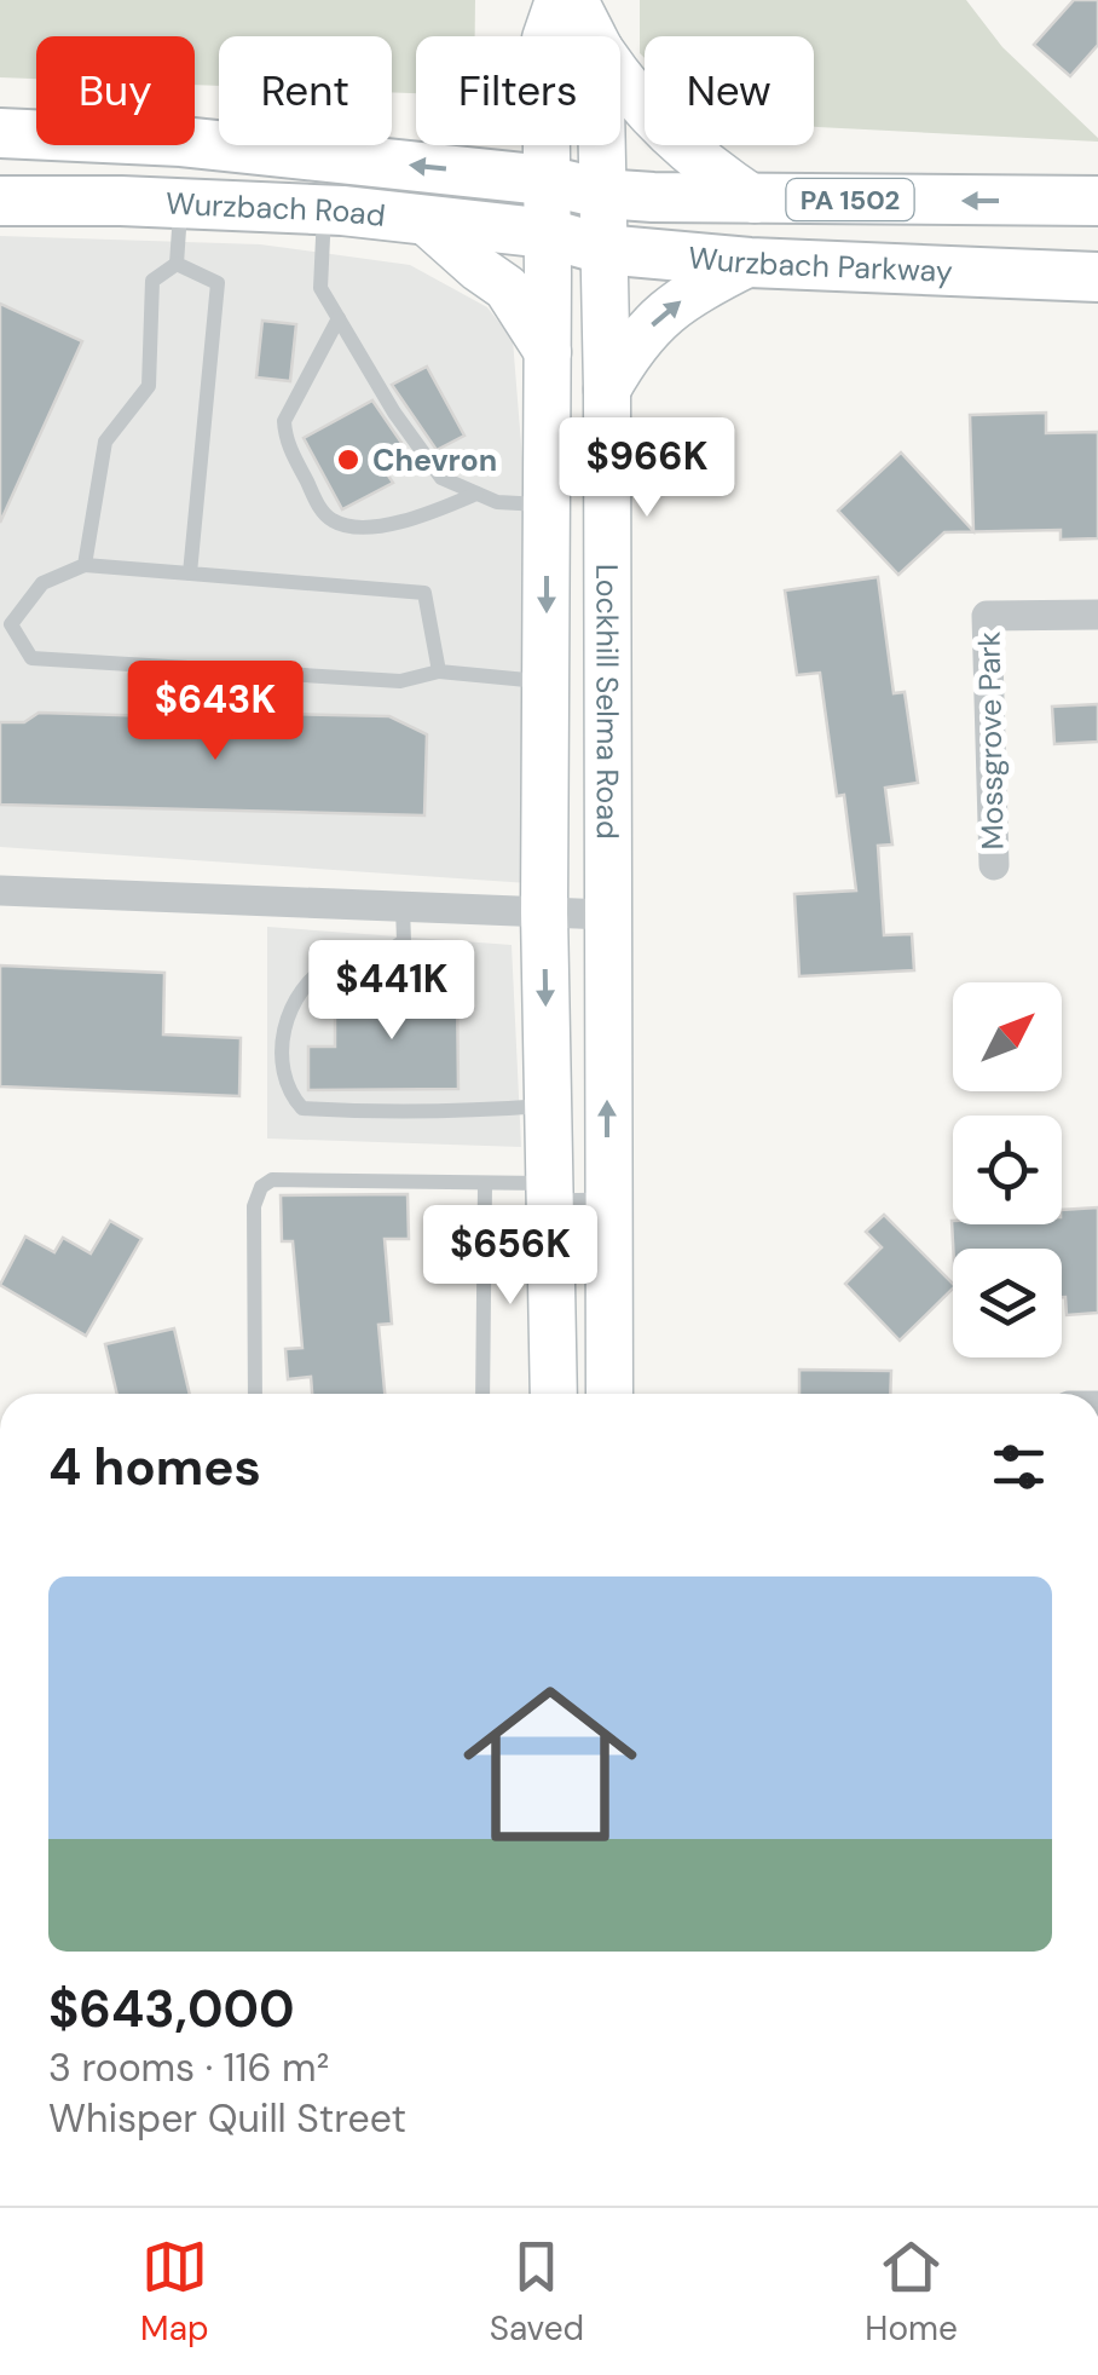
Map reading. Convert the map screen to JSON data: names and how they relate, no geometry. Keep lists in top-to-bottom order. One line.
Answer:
{"streets":{"main road":["PA 1502","Wurzbach Road","Wurzbach Parkway","Lockhill Selma Road"],"street":["Mossgrove Park"]},"crossings":[["Wurzbach Road","Wurzbach Parkway"],["Wurzbach Road","Lockhill Selma Road"],["Wurzbach Parkway","Lockhill Selma Road"]],"places":["Chevron"],"north":"top right","page":{"chip":["Buy","Rent","Filters","New"],"price":["$966K","$643K","$441K","$656K"],"heading":"4 homes","list":[{"name":"$643,000","note":"3 rooms · 116 m² · Whisper Quill Street"}],"tabs":["Map","Saved","Home"]}}
